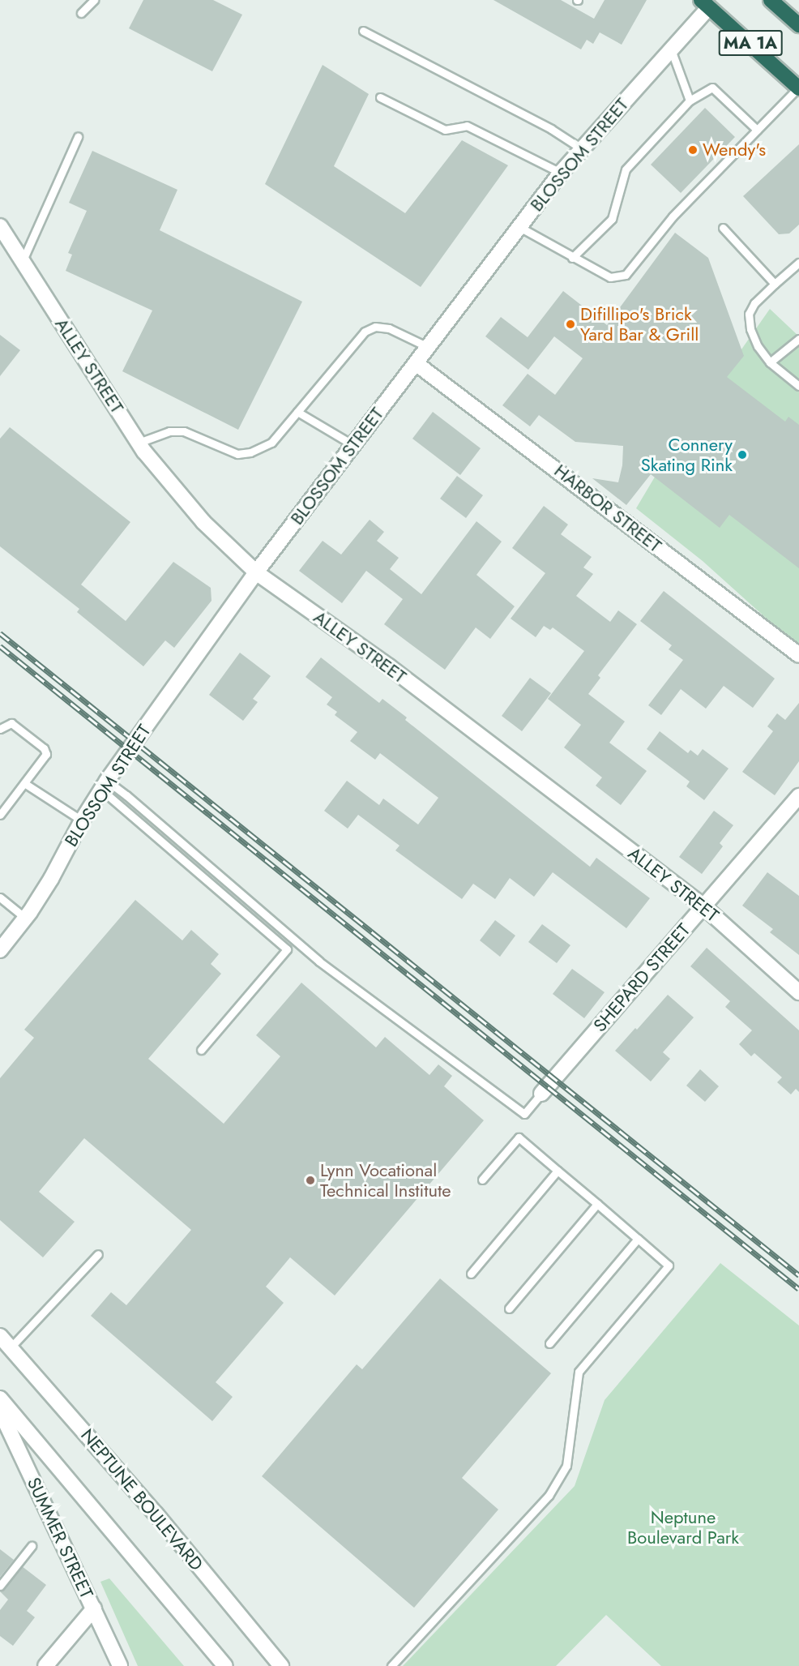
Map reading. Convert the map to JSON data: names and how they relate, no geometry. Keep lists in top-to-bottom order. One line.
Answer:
{"streets":{"highway":["MA 1A"],"street":["BLOSSOM STREET","ALLEY STREET","HARBOR STREET","SHEPARD STREET","NEPTUNE BOULEVARD","SUMMER STREET"]},"crossings":[["MA 1A","BLOSSOM STREET"],["BLOSSOM STREET","ALLEY STREET"],["BLOSSOM STREET","HARBOR STREET"],["ALLEY STREET","SHEPARD STREET"]],"parks":["Neptune Boulevard Park"],"places":["Wendy's","Difillipo's Brick Yard Bar & Grill","Connery Skating Rink","Lynn Vocational Technical Institute"]}
